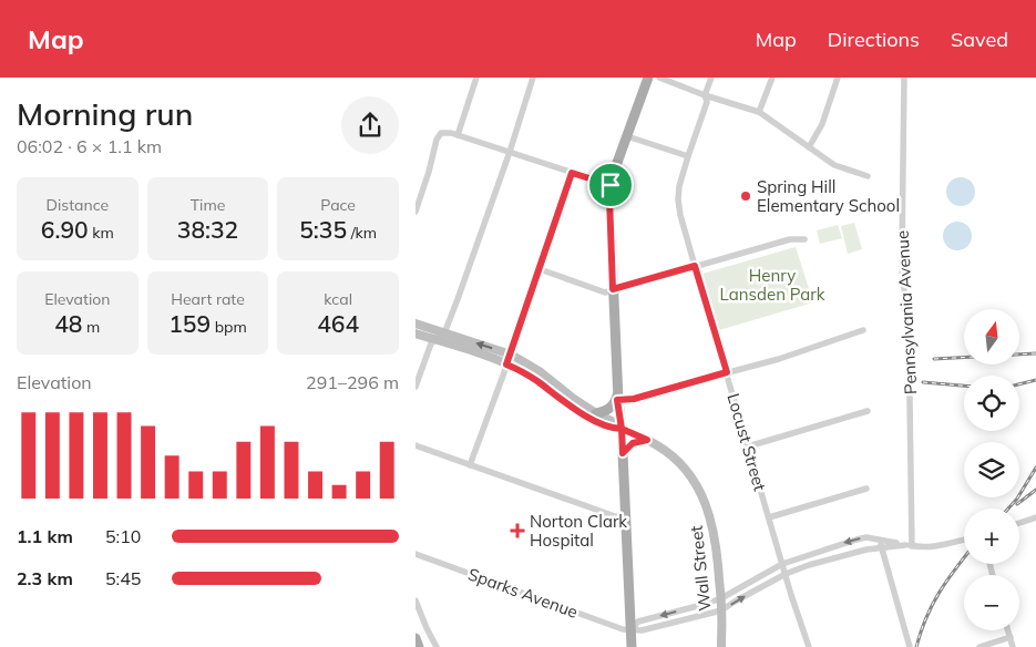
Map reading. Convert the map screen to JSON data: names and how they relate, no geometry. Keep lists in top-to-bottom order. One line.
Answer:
{"streets":{"street":["Pennsylvania Avenue","Locust Street","Wall Street","Sparks Avenue"]},"parks":["Henry Lansden Park"],"places":{"other":["Spring Hill Elementary School"],"health":["Norton Clark Hospital"]},"north":"top","page":{"header":"Map","nav":["Map","Directions","Saved"],"heading":["Morning run","06:02 · 6 × 1.1 km"],"stats":[["Distance","6.90 km"],["Time","38:32"],["Pace","5:35 /km"],["Elevation","48 m"],["Heart rate","159 bpm"],["kcal","464"]],"map_buttons":["+","−"],"chart":["Elevation","291–296 m"],"list":[{"name":"1.1 km","note":"5:10"},{"name":"2.3 km","note":"5:45"}]}}
